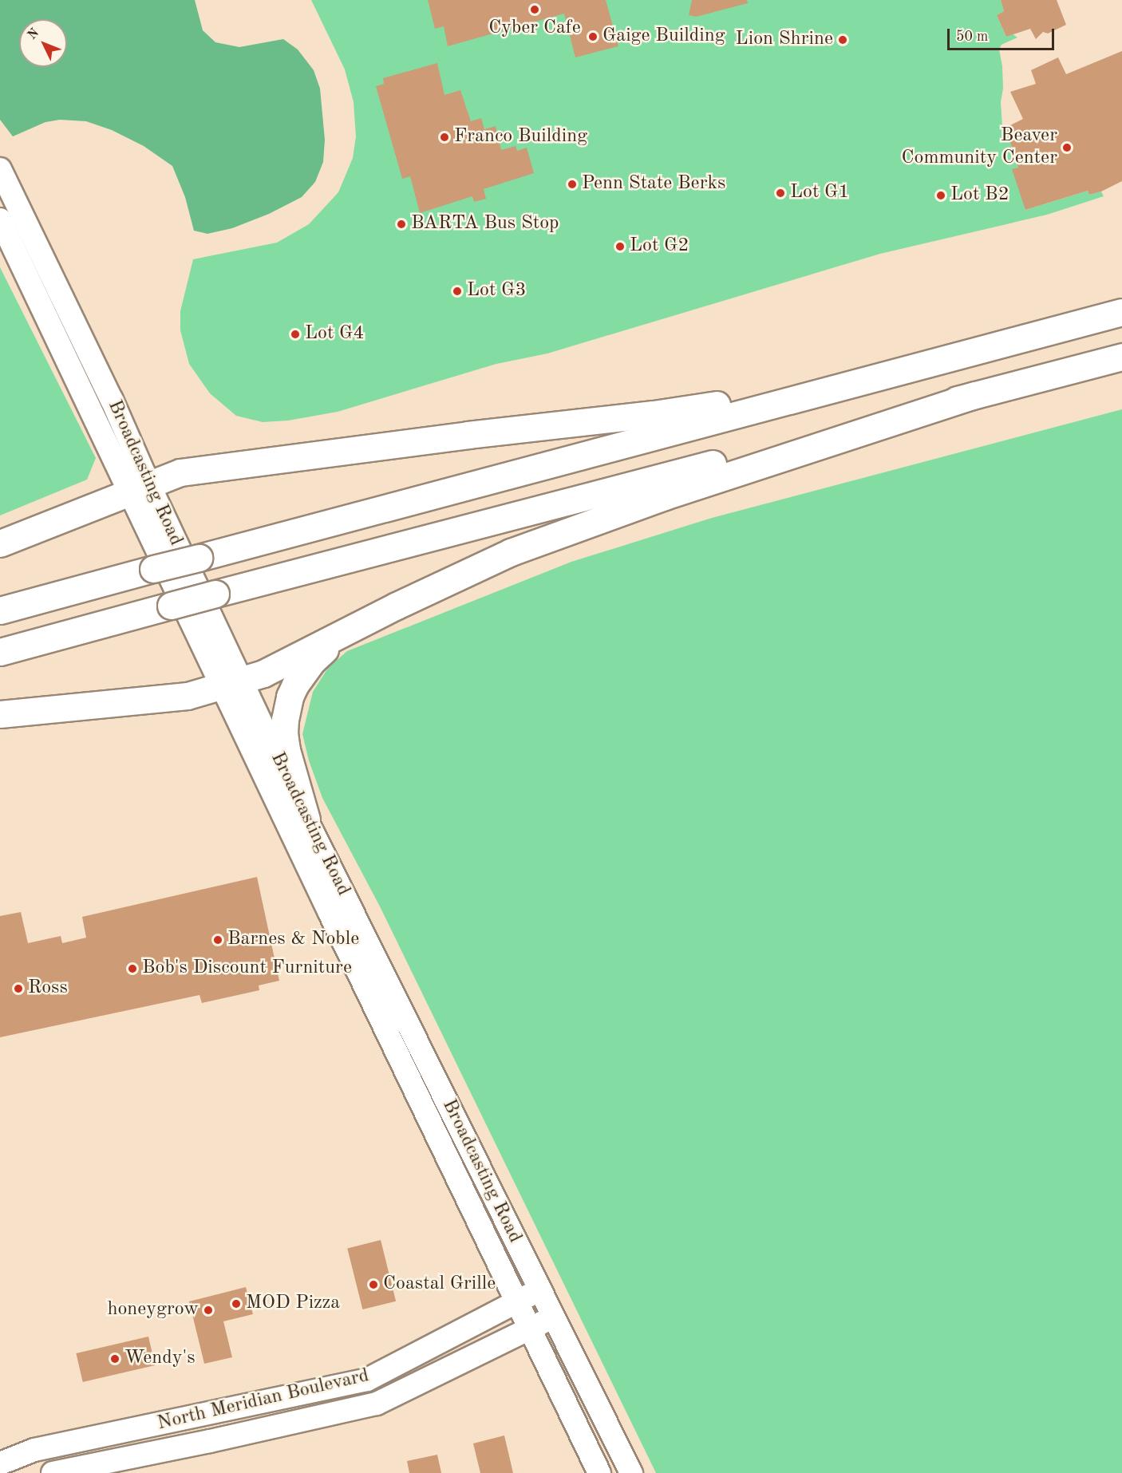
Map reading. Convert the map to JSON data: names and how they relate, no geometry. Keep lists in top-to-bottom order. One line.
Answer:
{"streets":{"main road":["Broadcasting Road","North Meridian Boulevard"]},"crossings":[["Broadcasting Road","North Meridian Boulevard"]],"places":["Cyber Cafe","Gaige Building","Lion Shrine","Franco Building","Beaver Community Center","Penn State Berks","Lot G1","Lot B2","BARTA Bus Stop","Lot G2","Lot G3","Lot G4","Barnes & Noble","Bob's Discount Furniture","Ross","Coastal Grille","MOD Pizza","honeygrow","Wendy's"],"scale_bar":"50 m","north":"top left"}
